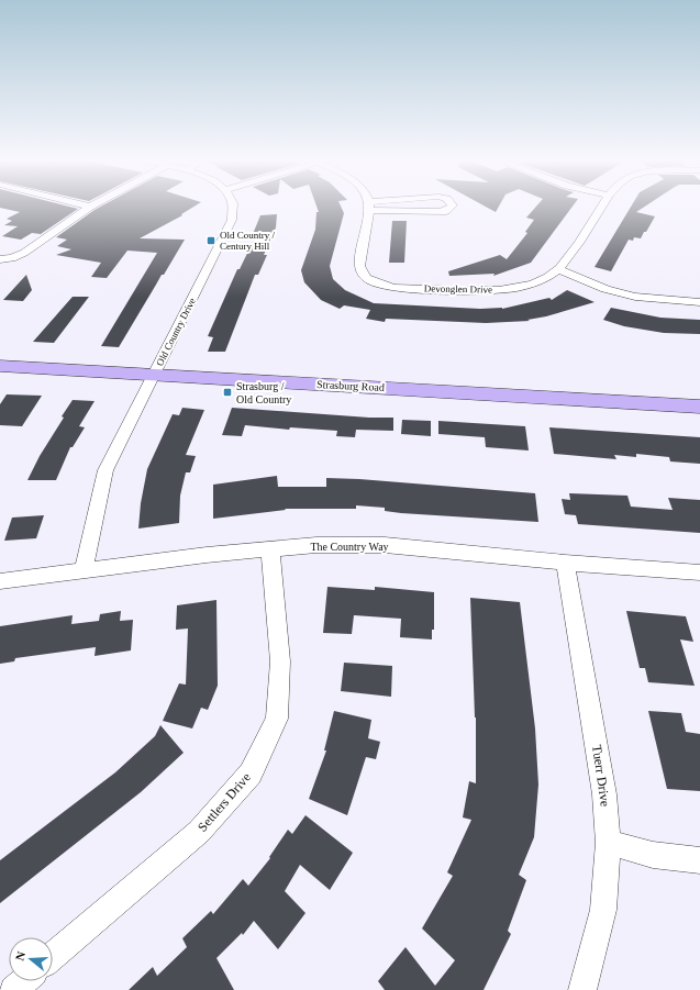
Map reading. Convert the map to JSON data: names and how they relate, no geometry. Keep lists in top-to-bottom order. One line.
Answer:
{"streets":{"street":["Devonglen Drive","Old Country Drive","Strasburg Road","The Country Way","Tuerr Drive","Settlers Drive"]},"crossings":[["Old Country Drive","Strasburg Road"],["Old Country Drive","The Country Way"],["The Country Way","Tuerr Drive"],["The Country Way","Settlers Drive"]],"places":{"transit":["Old Country / Century Hill","Strasburg / Old Country"]},"north":"left"}
